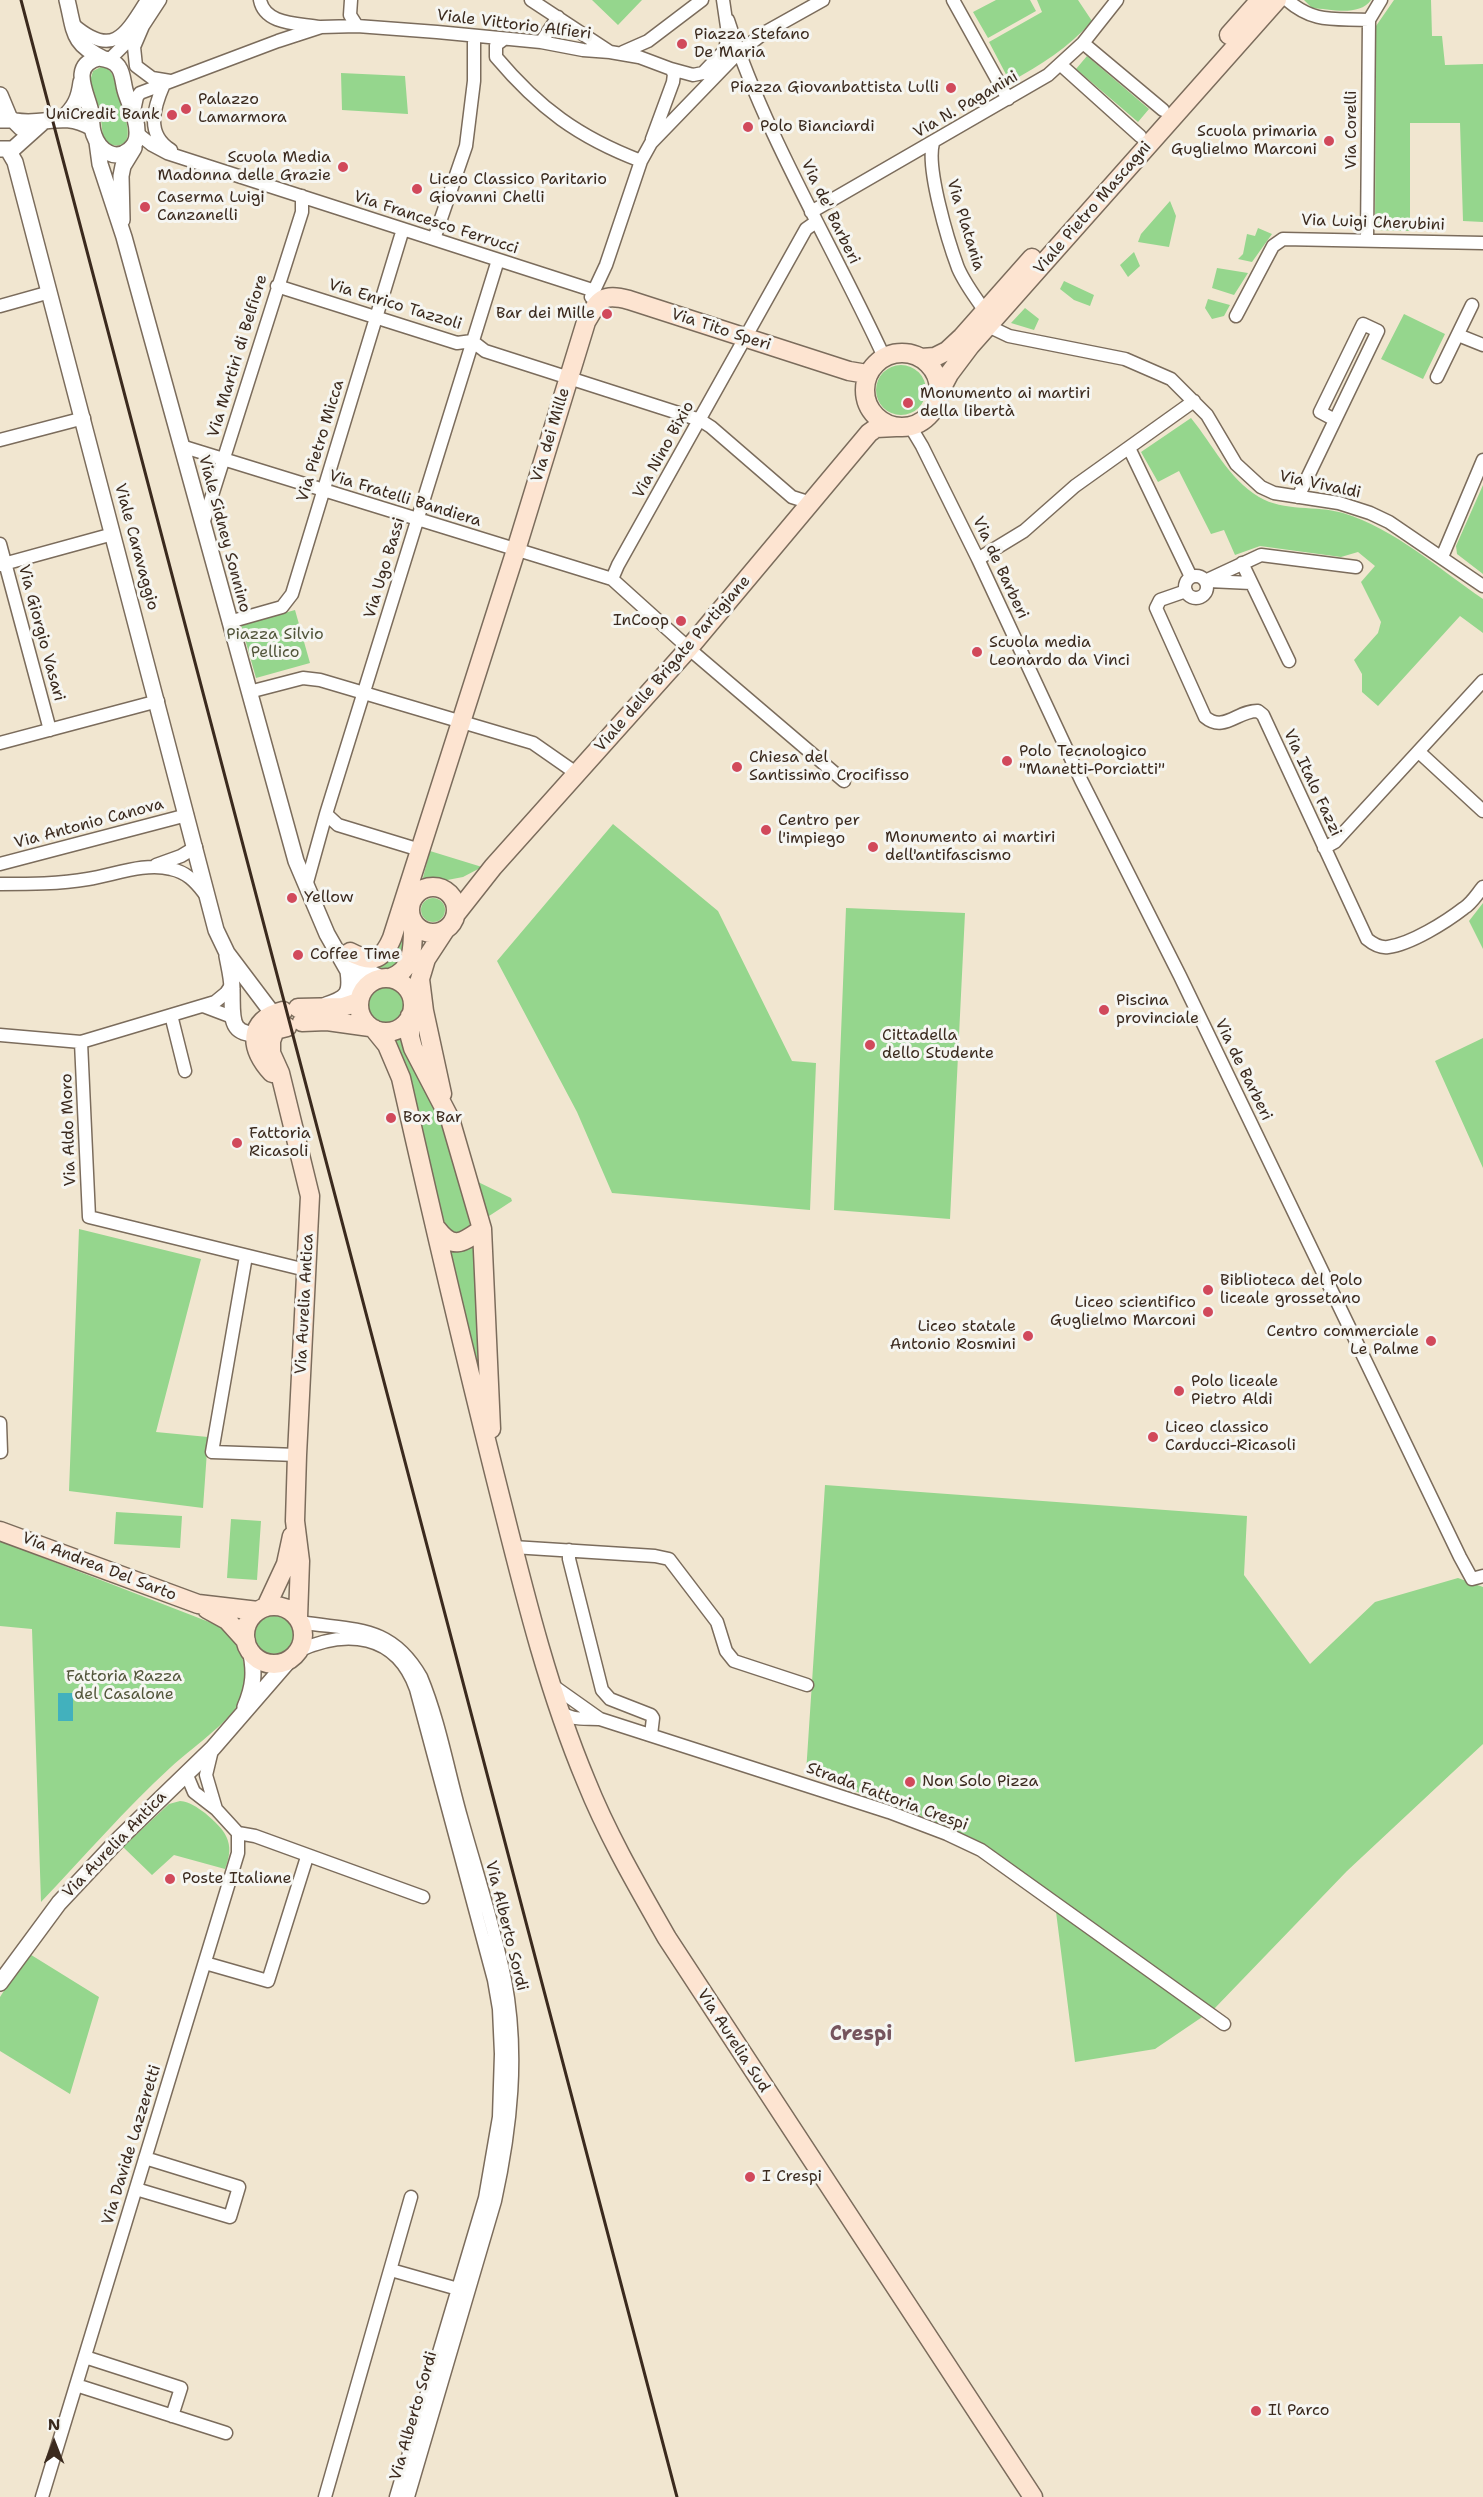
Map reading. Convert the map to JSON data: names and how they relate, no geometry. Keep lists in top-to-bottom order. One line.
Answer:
{"streets":{"main road":["Viale Pietro Mascagni","Via Tito Speri","Via dei Mille","Viale delle Brigate Partigiane","Via Aurelia Antica","Via Andrea Del Sarto","Via Aurelia Sud"],"street":["Viale Vittorio Alfieri","Via N. Paganini","Via Corelli","Via de' Barberi","Via Francesco Ferrucci","Via Luigi Cherubini","Via Platania","Via Enrico Tazzoli","Via Martiri di Belfiore","Via Pietro Micca","Via Nino Bixio","Via Vivaldi","Via Fratelli Bandiera","Viale Sidney Sonnino","Viale Caravaggio","Via Ugo Bassi","Via de Barberi","Via Giorgio Vasari","Via Italo Fazzi","Via Antonio Canova","Via Aldo Moro","Strada Fattoria Crespi","Via Alberto Sordi","Via Davide Lazzeretti"]},"crossings":[["Via N. Paganini","Via de' Barberi"],["Via N. Paganini","Via Platania"],["Via N. Paganini","Via Nino Bixio"],["Via Corelli","Via Luigi Cherubini"],["Viale Pietro Mascagni","Via de' Barberi"],["Viale Pietro Mascagni","Via Platania"],["Viale Pietro Mascagni","Via Tito Speri"],["Viale Pietro Mascagni","Via Vivaldi"],["Viale Pietro Mascagni","Via de Barberi"],["Viale Pietro Mascagni","Viale delle Brigate Partigiane"],["Via de' Barberi","Via Tito Speri"],["Via de' Barberi","Via dei Mille"],["Via de' Barberi","Via Nino Bixio"],["Via de' Barberi","Via de Barberi"],["Via de' Barberi","Viale delle Brigate Partigiane"],["Via Francesco Ferrucci","Via Martiri di Belfiore"],["Via Francesco Ferrucci","Via dei Mille"],["Via Francesco Ferrucci","Via Pietro Micca"],["Via Francesco Ferrucci","Viale Sidney Sonnino"],["Via Francesco Ferrucci","Via Ugo Bassi"],["Via Platania","Via Vivaldi"],["Via Enrico Tazzoli","Via Martiri di Belfiore"],["Via Enrico Tazzoli","Via dei Mille"],["Via Enrico Tazzoli","Via Pietro Micca"],["Via Enrico Tazzoli","Via Nino Bixio"],["Via Enrico Tazzoli","Via Ugo Bassi"],["Via Enrico Tazzoli","Viale delle Brigate Partigiane"],["Via Tito Speri","Via dei Mille"],["Via Tito Speri","Via Nino Bixio"],["Via Tito Speri","Via de Barberi"],["Via Tito Speri","Viale delle Brigate Partigiane"],["Via Martiri di Belfiore","Via Fratelli Bandiera"],["Via Martiri di Belfiore","Viale Sidney Sonnino"],["Via dei Mille","Via Fratelli Bandiera"],["Via dei Mille","Viale delle Brigate Partigiane"],["Via Pietro Micca","Via Fratelli Bandiera"],["Via Pietro Micca","Viale Sidney Sonnino"],["Via Nino Bixio","Via Fratelli Bandiera"],["Via Fratelli Bandiera","Viale Sidney Sonnino"],["Via Fratelli Bandiera","Via Ugo Bassi"],["Viale Sidney Sonnino","Via Ugo Bassi"],["Viale Caravaggio","Via Antonio Canova"],["Viale Caravaggio","Via Aurelia Antica"],["Via de Barberi","Viale delle Brigate Partigiane"],["Via Aurelia Antica","Via Andrea Del Sarto"],["Via Aurelia Antica","Via Alberto Sordi"],["Via Andrea Del Sarto","Via Alberto Sordi"],["Strada Fattoria Crespi","Via Aurelia Sud"]],"districts":["Crespi"],"parks":["Piazza Silvio Pellico","Fattoria Razza del Casalone"],"places":["Piazza Stefano De Maria","Piazza Giovanbattista Lulli","Palazzo Lamarmora","UniCredit Bank","Polo Bianciardi","Scuola primaria Guglielmo Marconi","Scuola Media Madonna delle Grazie","Liceo Classico Paritario Giovanni Chelli","Caserma Luigi Canzanelli","Bar dei Mille","Monumento ai martiri della libertà","InCoop","Scuola media Leonardo da Vinci","Polo Tecnologico \"Manetti-Porciatti\"","Chiesa del Santissimo Crocifisso","Centro per l'impiego","Monumento ai martiri dell'antifascismo","Yellow","Coffee Time","Piscina provinciale","Cittadella dello Studente","Box Bar","Fattoria Ricasoli","Biblioteca del Polo liceale grossetano","Liceo scientifico Guglielmo Marconi","Liceo statale Antonio Rosmini","Centro commerciale Le Palme","Polo liceale Pietro Aldi","Liceo classico Carducci-Ricasoli","Non Solo Pizza","Poste Italiane","I Crespi","Il Parco"],"north":"top"}
